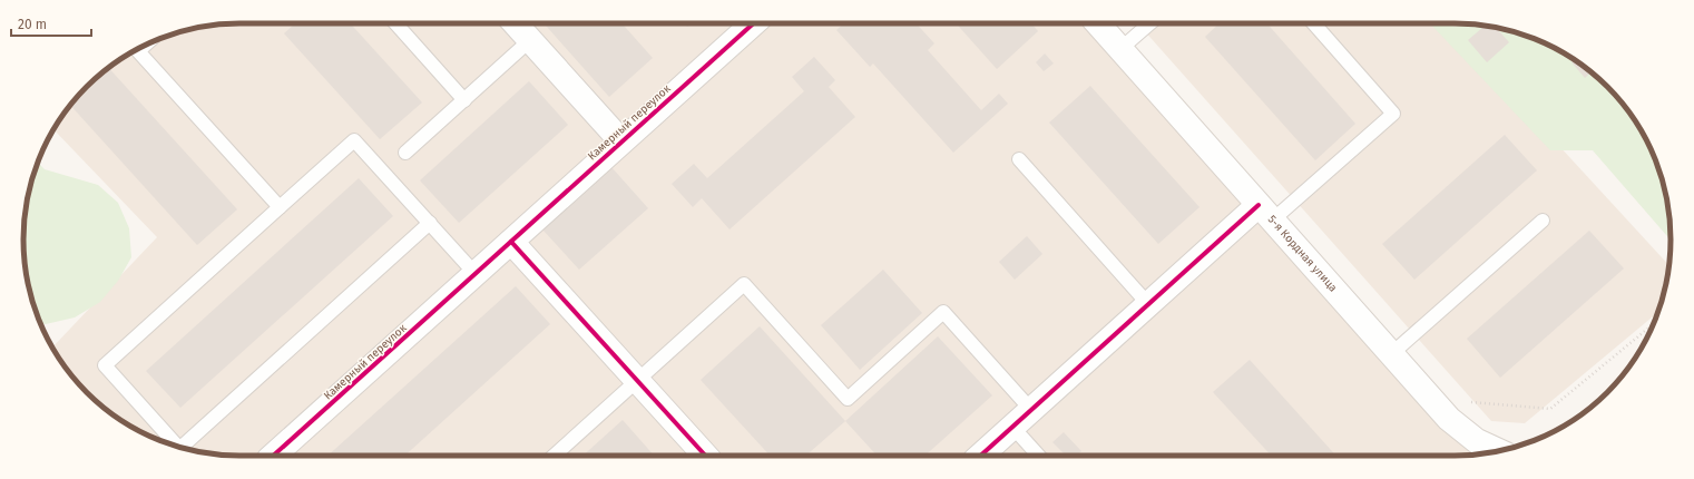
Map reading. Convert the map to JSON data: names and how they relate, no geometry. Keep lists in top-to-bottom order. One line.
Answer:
{"streets":{"street":["Камерный переулок","5-я Кордная улица"]},"scale_bar":"20 m"}
